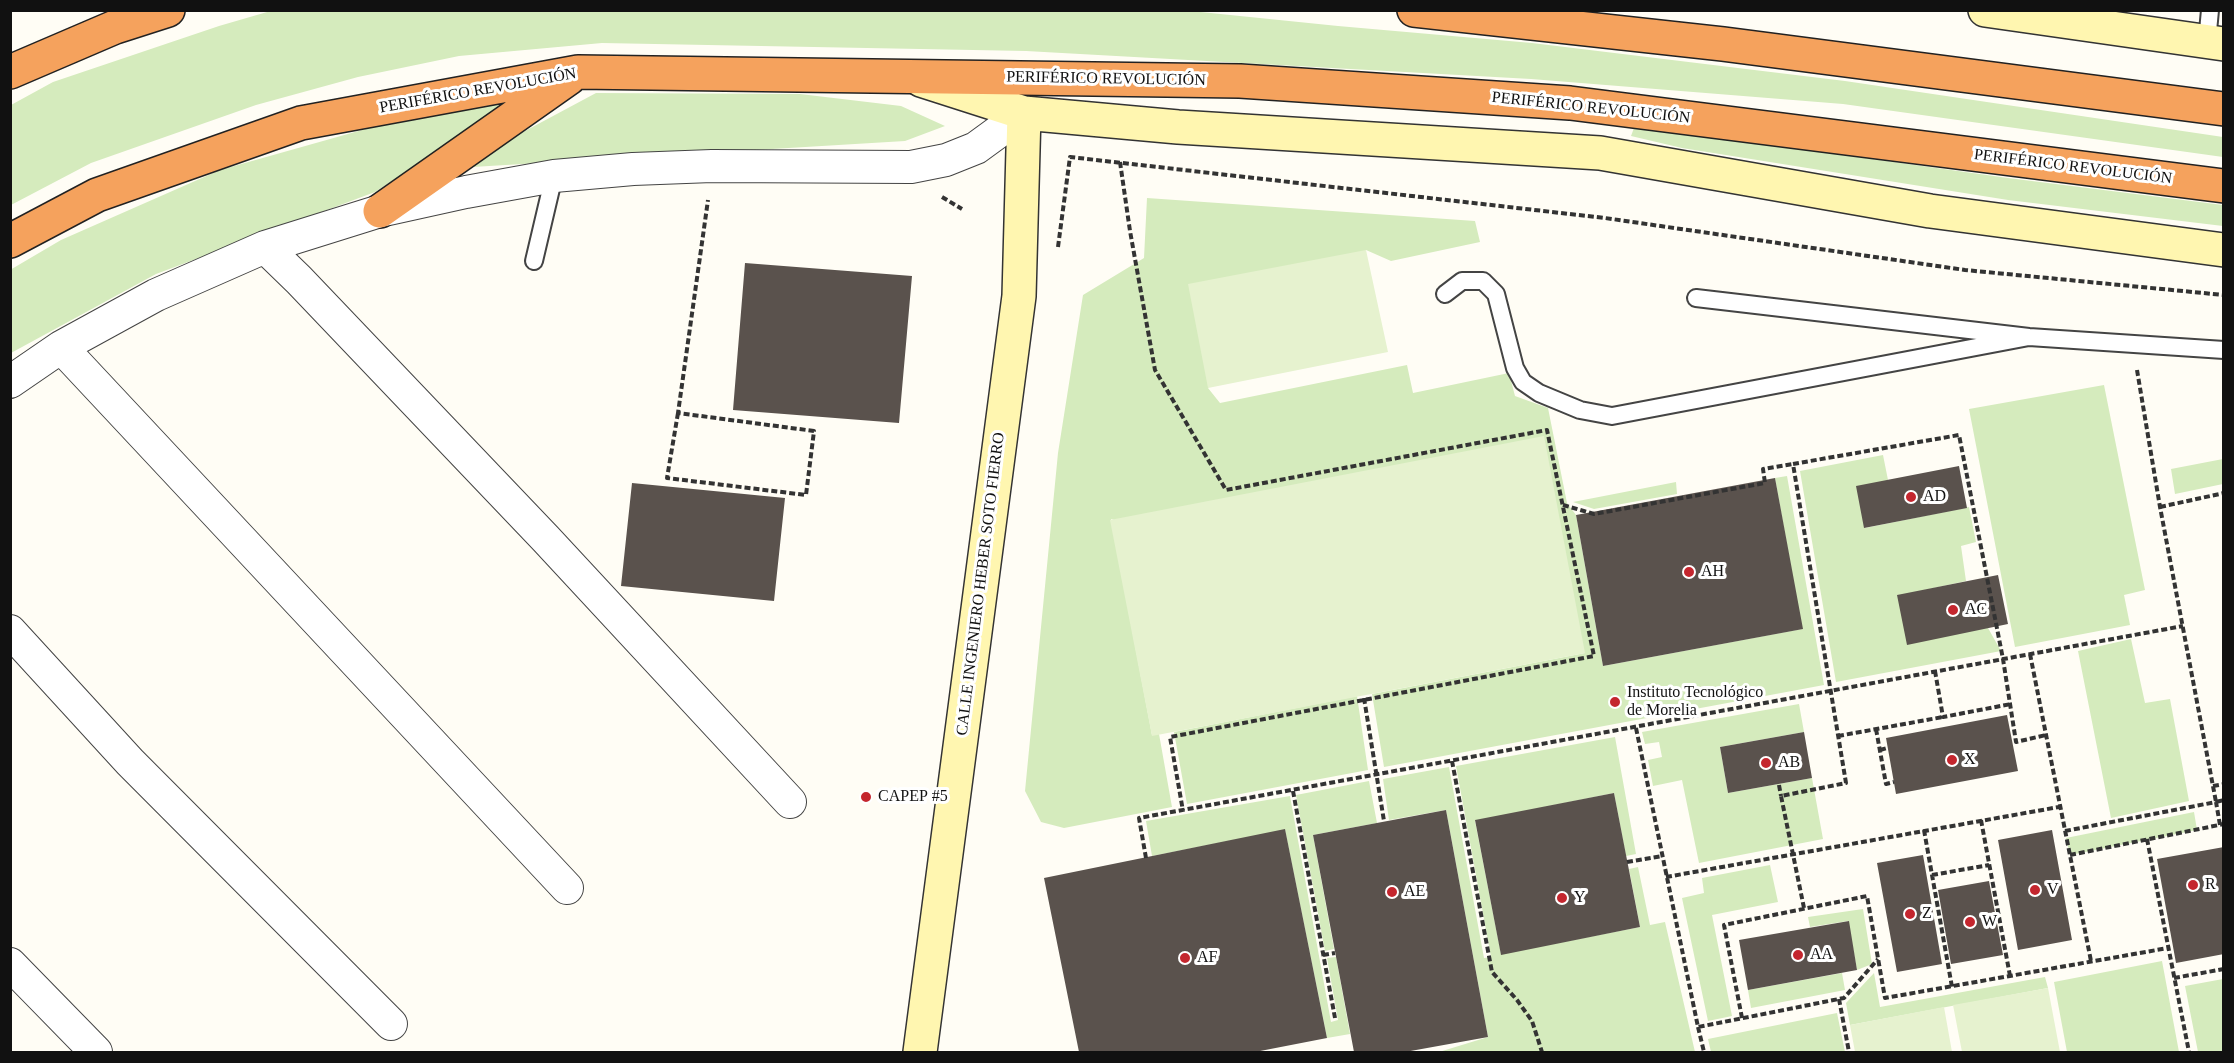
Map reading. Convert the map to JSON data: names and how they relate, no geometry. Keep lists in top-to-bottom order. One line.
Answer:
{"streets":{"highway":["PERIFÉRICO REVOLUCIÓN"],"main road":["CALLE INGENIERO HEBER SOTO FIERRO"]},"places":["AD","AH","AC","Instituto Tecnológico de Morelia","X","AB","CAPEP #5","R","V","AE","Y","Z","W","AA","AF"]}
